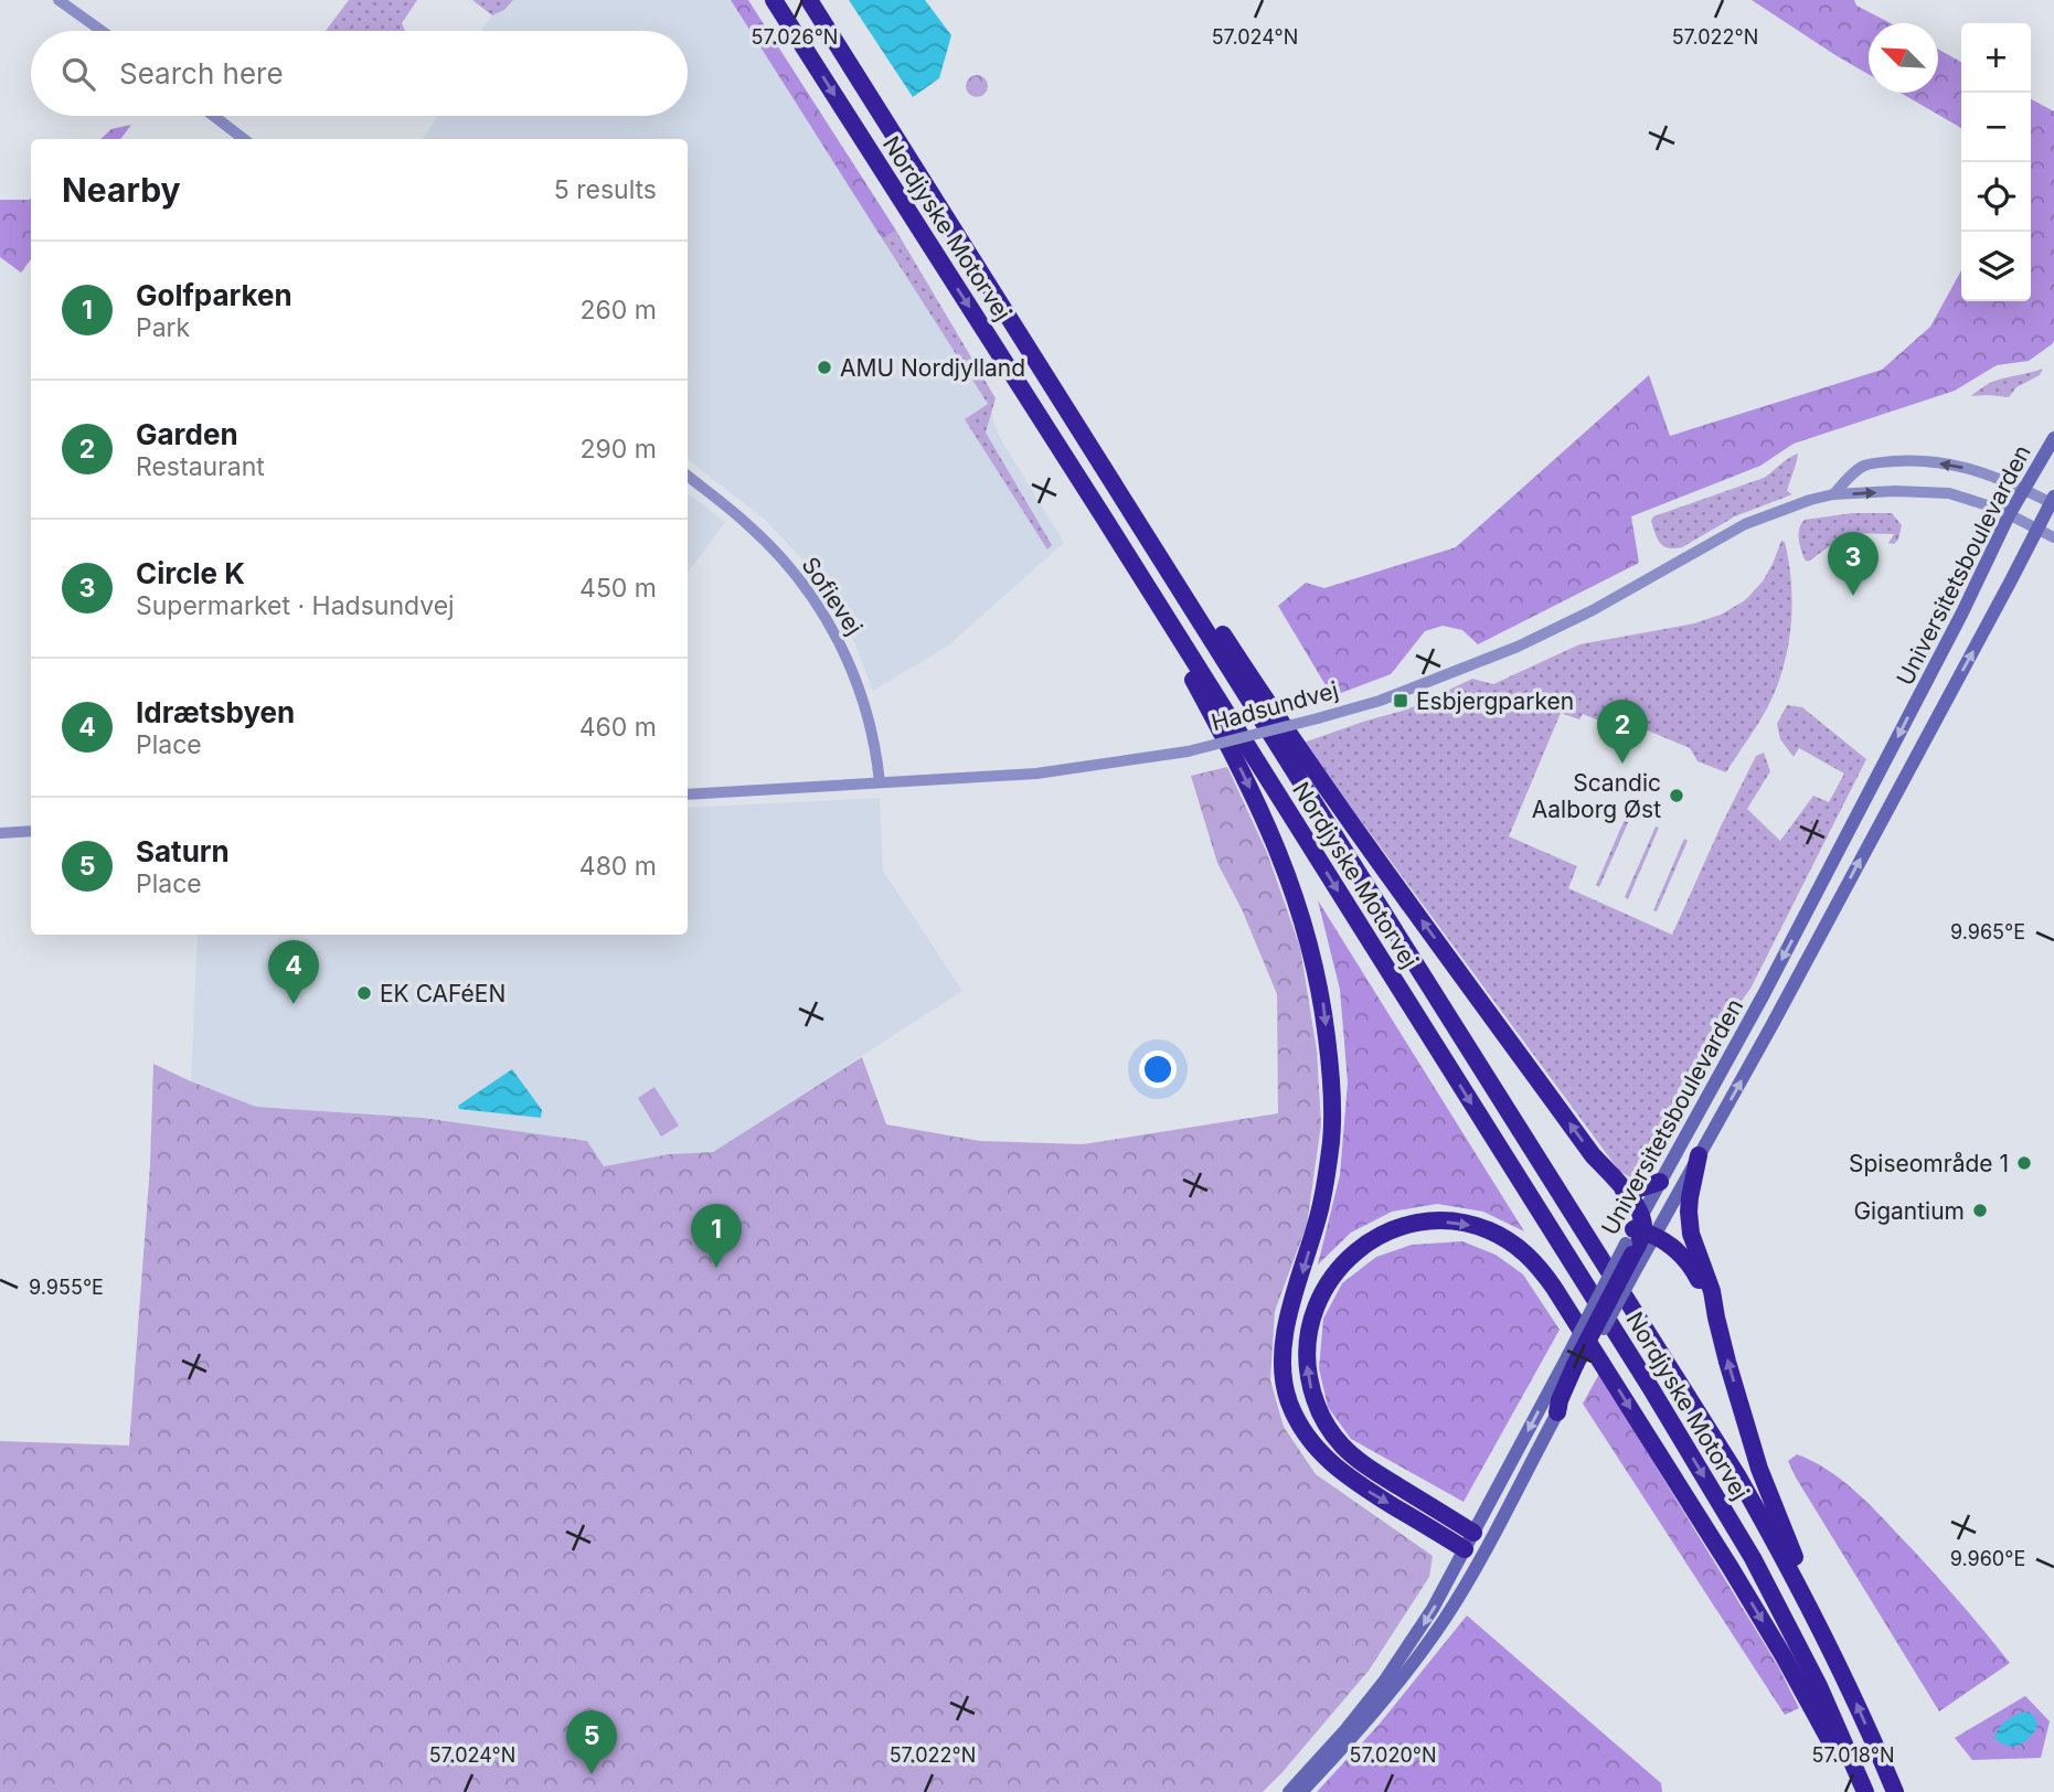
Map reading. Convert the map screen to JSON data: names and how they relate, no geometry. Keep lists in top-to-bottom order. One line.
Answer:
{"streets":{"highway":["Nordjyske Motorvej"],"main road":["Universitetsboulevarden"],"street":["Sofievej","Hadsundvej"]},"crossings":[["Universitetsboulevarden","Hadsundvej"],["Sofievej","Hadsundvej"]],"places":{"other":["AMU Nordjylland","Scandic Aalborg Øst","EK CAFéEN","Spiseområde 1","Gigantium"],"transit":["Esbjergparken"]},"north":"top left","page":{"map_buttons":["+","−"],"search":"Search here","heading":["Nearby","5 results"],"list":[{"mark":"1","name":"Golfparken","note":"Park","value":"260 m"},{"mark":"2","name":"Garden","note":"Restaurant","value":"290 m"},{"mark":"3","name":"Circle K","note":"Supermarket · Hadsundvej","value":"450 m"},{"mark":"4","name":"Idrætsbyen","note":"Place","value":"460 m"},{"mark":"5","name":"Saturn","note":"Place","value":"480 m"}],"pins":["3","2","4","1","5"]},"coordinates":["57.026°N","57.024°N","57.022°N","9.965°E","9.955°E","9.960°E","57.020°N","57.018°N"]}
